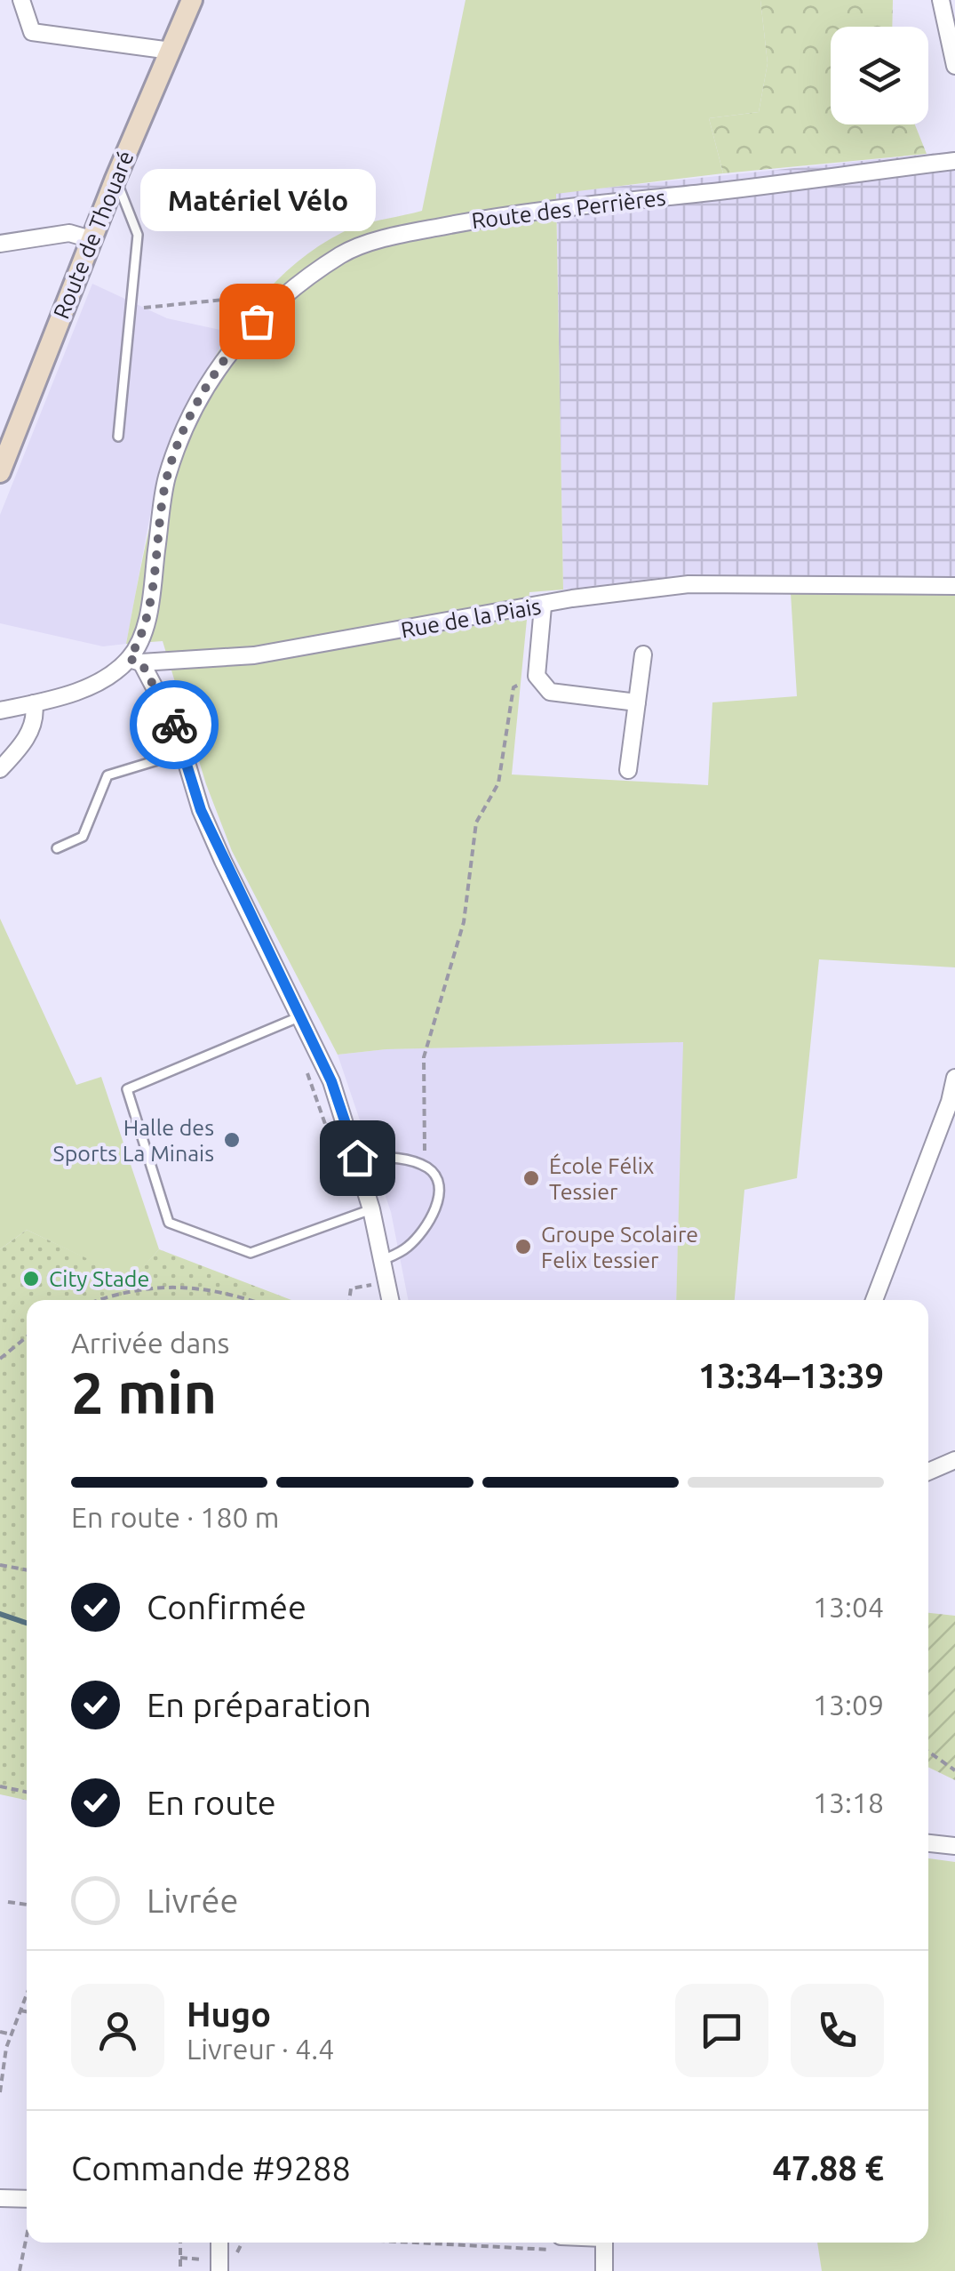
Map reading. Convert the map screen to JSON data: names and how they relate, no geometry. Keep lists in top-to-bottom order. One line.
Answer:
{"streets":{"street":["Route des Perrières","Route de Thouaré","Rue de la Piais"]},"crossings":[["Route des Perrières","Rue de la Piais"]],"places":["Matériel Vélo","Halle des Sports La Minais","École Félix Tessier","Groupe Scolaire Felix tessier","City Stade"],"page":{"bubble":"Matériel Vélo","heading":["2 min","Arrivée dans","13:34–13:39"],"panel":["Hugo","Livreur · 4.4","Commande #9288","47.88 €"],"bar":"En route · 180 m","list":[["Confirmée","13:04"],["En préparation","13:09"],["En route","13:18"],"Livrée"]}}
